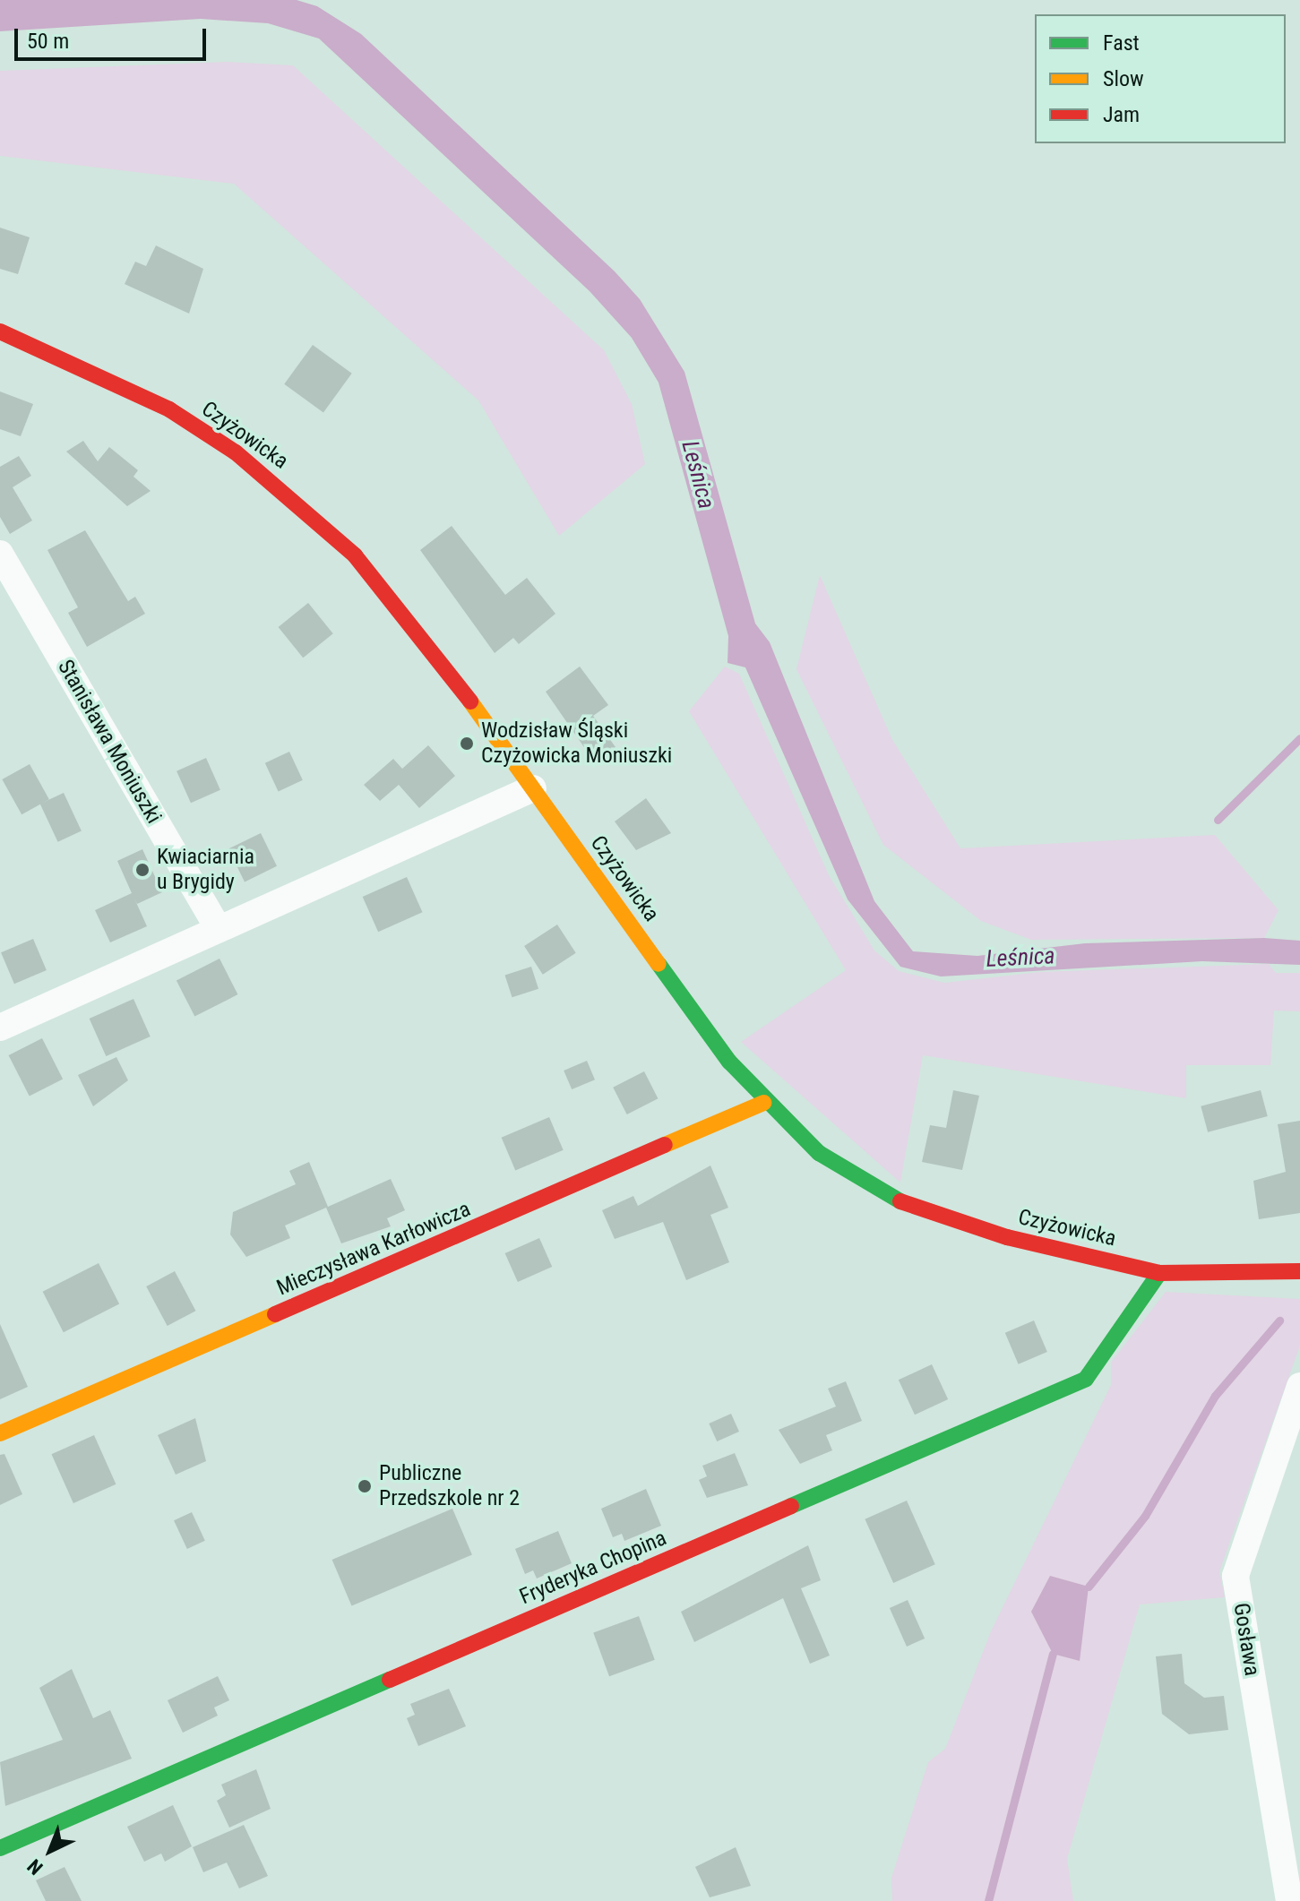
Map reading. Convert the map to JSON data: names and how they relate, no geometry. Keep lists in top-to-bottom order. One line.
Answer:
{"streets":{"street":["Czyżowicka","Stanisława Moniuszki","Mieczysława Karłowicza","Fryderyka Chopina","Gosława"]},"crossings":[["Czyżowicka","Mieczysława Karłowicza"],["Czyżowicka","Fryderyka Chopina"]],"water":["Leśnica"],"places":["Wodzisław Śląski Czyżowicka Moniuszki","Kwiaciarnia u Brygidy","Publiczne Przedszkole nr 2"],"legend":["Fast","Slow","Jam"],"scale_bar":"50 m","north":"bottom left"}
